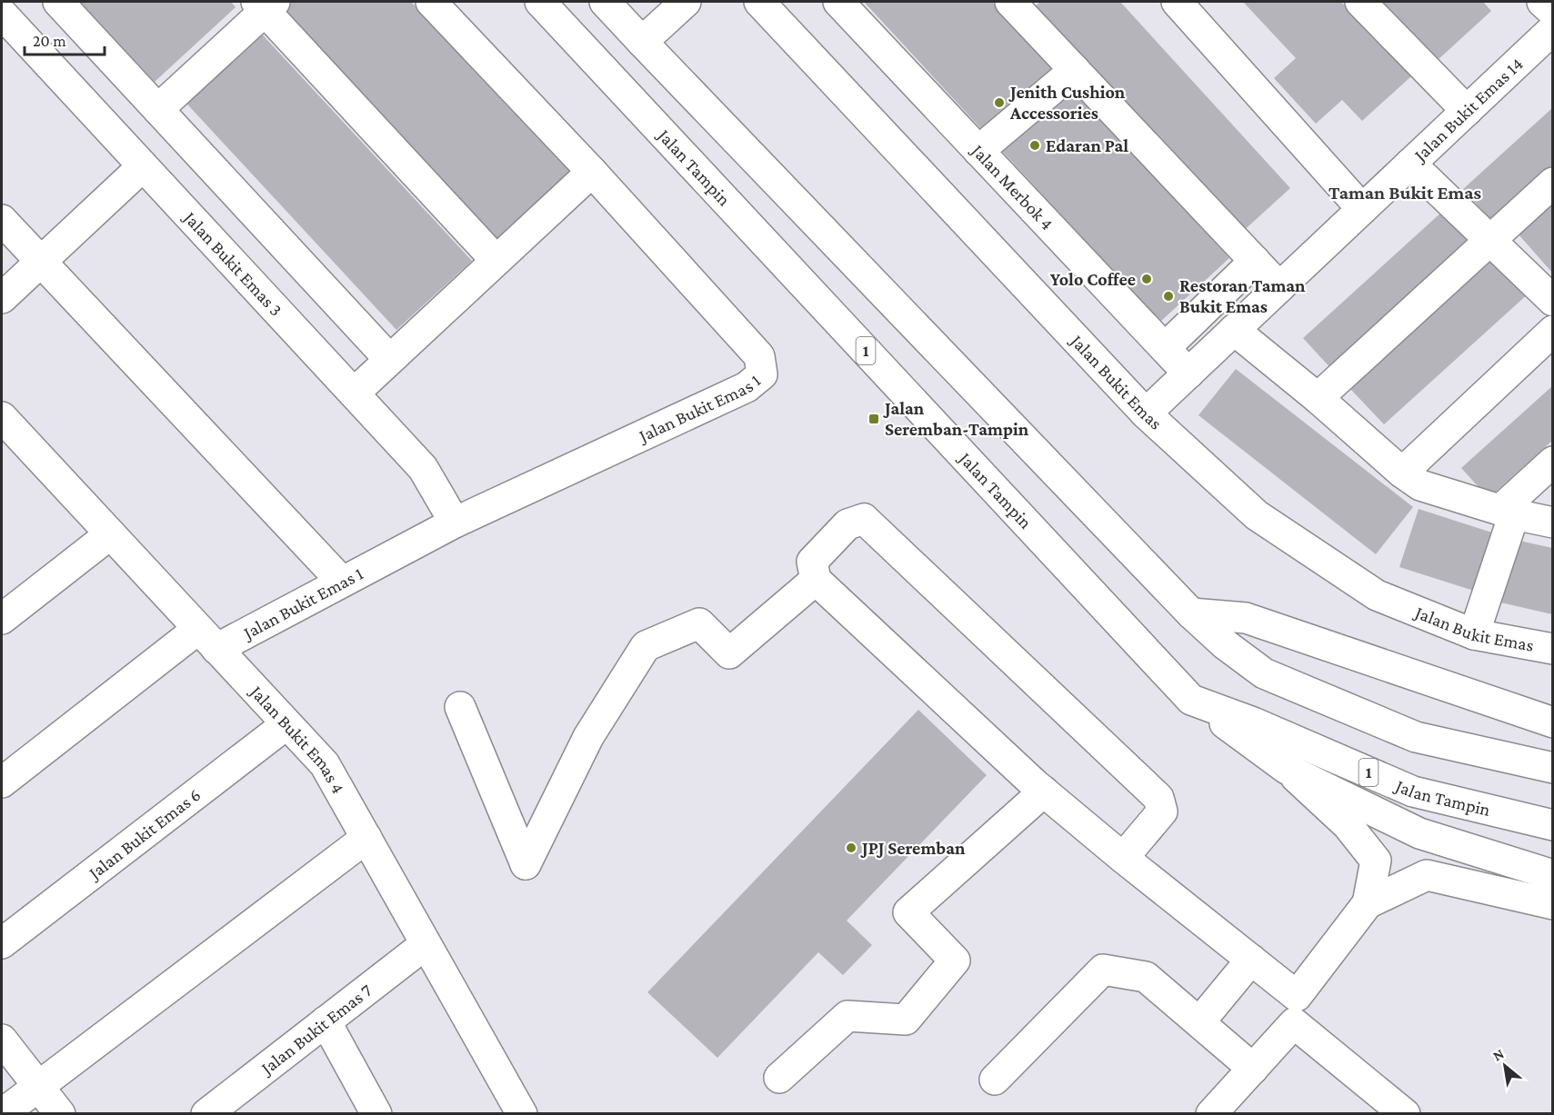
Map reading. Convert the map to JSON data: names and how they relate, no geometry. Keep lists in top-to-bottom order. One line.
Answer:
{"streets":{"main road":["Jalan Bukit Emas 14","Jalan Tampin","Jalan Merbok 4","Jalan Bukit Emas 3","1","Jalan Bukit Emas","Jalan Bukit Emas 1","Jalan Bukit Emas 4","Jalan Bukit Emas 6","Jalan Bukit Emas 7"]},"crossings":[["Jalan Bukit Emas 14","Jalan Merbok 4"],["Jalan Bukit Emas 14","Jalan Bukit Emas"],["Jalan Bukit Emas 3","Jalan Bukit Emas 1"],["Jalan Bukit Emas 1","Jalan Bukit Emas 4"],["Jalan Bukit Emas 4","Jalan Bukit Emas 6"],["Jalan Bukit Emas 4","Jalan Bukit Emas 7"]],"districts":["Taman Bukit Emas"],"places":{"other":["Jenith Cushion Accessories","Edaran Pal","Yolo Coffee","Restoran Taman Bukit Emas","JPJ Seremban"],"transit":["Jalan Seremban-Tampin"]},"scale_bar":"20 m","north":"top left"}
